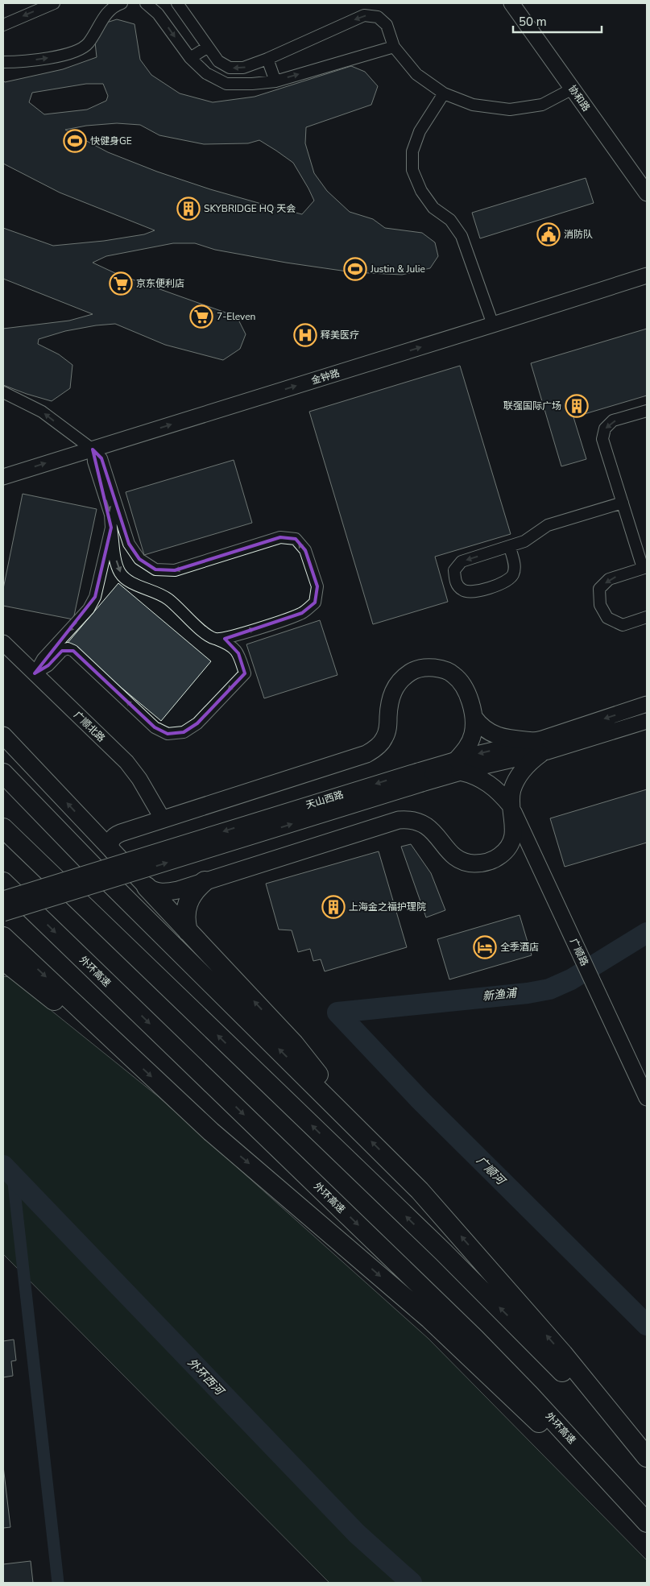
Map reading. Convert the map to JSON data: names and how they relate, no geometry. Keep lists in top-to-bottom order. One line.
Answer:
{"streets":{"highway":["外环高速"],"main road":["协和路","金钟路","广顺北路","天山西路","广顺路"]},"one_way":["金钟路"],"water":["新渔浦","广顺河","外环西河"],"places":{"sports":["快健身GE","Justin & Julie"],"building":["SKYBRIDGE HQ 天会","联强国际广场","上海金之福护理院"],"public building":["消防队"],"supermarket":["京东便利店","7-Eleven"],"hospital":["释美医疗"],"hotel":["全季酒店"]},"scale_bar":"50 m"}
